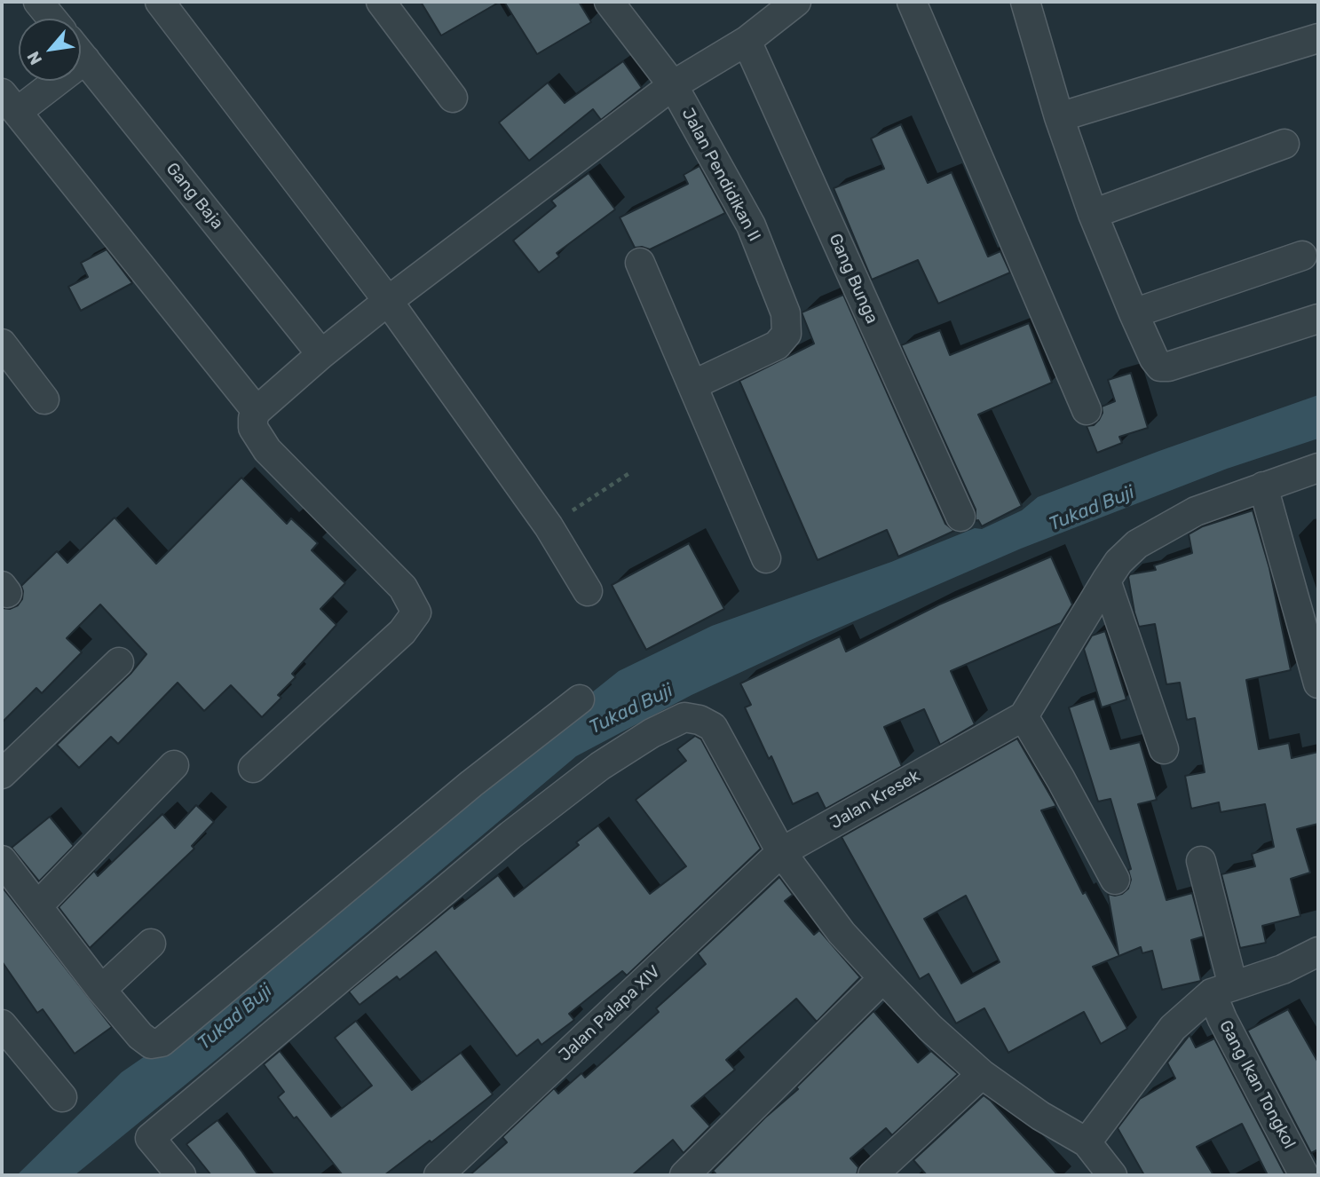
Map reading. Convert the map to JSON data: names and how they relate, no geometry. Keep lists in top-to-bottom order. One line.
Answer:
{"streets":{"street":["Jalan Pendidikan II","Gang Baja","Gang Bunga","Jalan Kresek","Jalan Palapa XIV","Gang Ikan Tongkol"]},"crossings":[["Jalan Kresek","Jalan Palapa XIV"]],"water":["Tukad Buji"],"north":"bottom left"}
